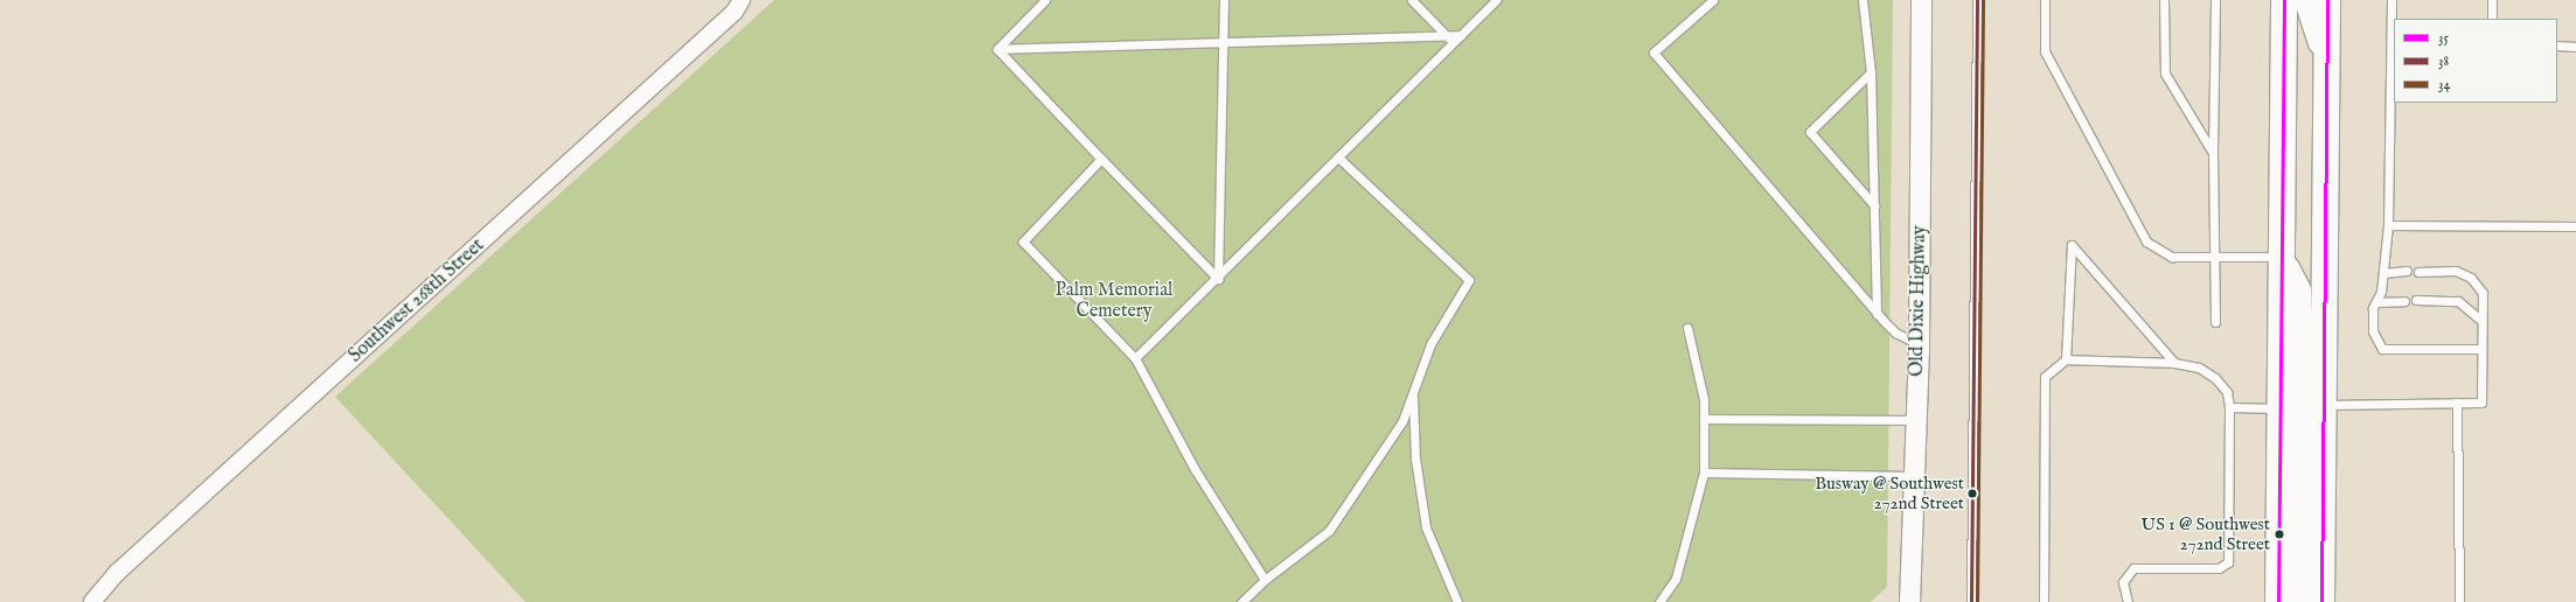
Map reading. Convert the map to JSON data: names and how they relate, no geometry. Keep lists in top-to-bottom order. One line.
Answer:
{"streets":{"street":["Southwest 268th Street","Old Dixie Highway"]},"parks":["Palm Memorial Cemetery"],"places":["Busway @ Southwest 272nd Street","US 1 @ Southwest 272nd Street"],"lines":["transit line 35","transit line 38","transit line 34"],"legend":["35","38","34"]}
